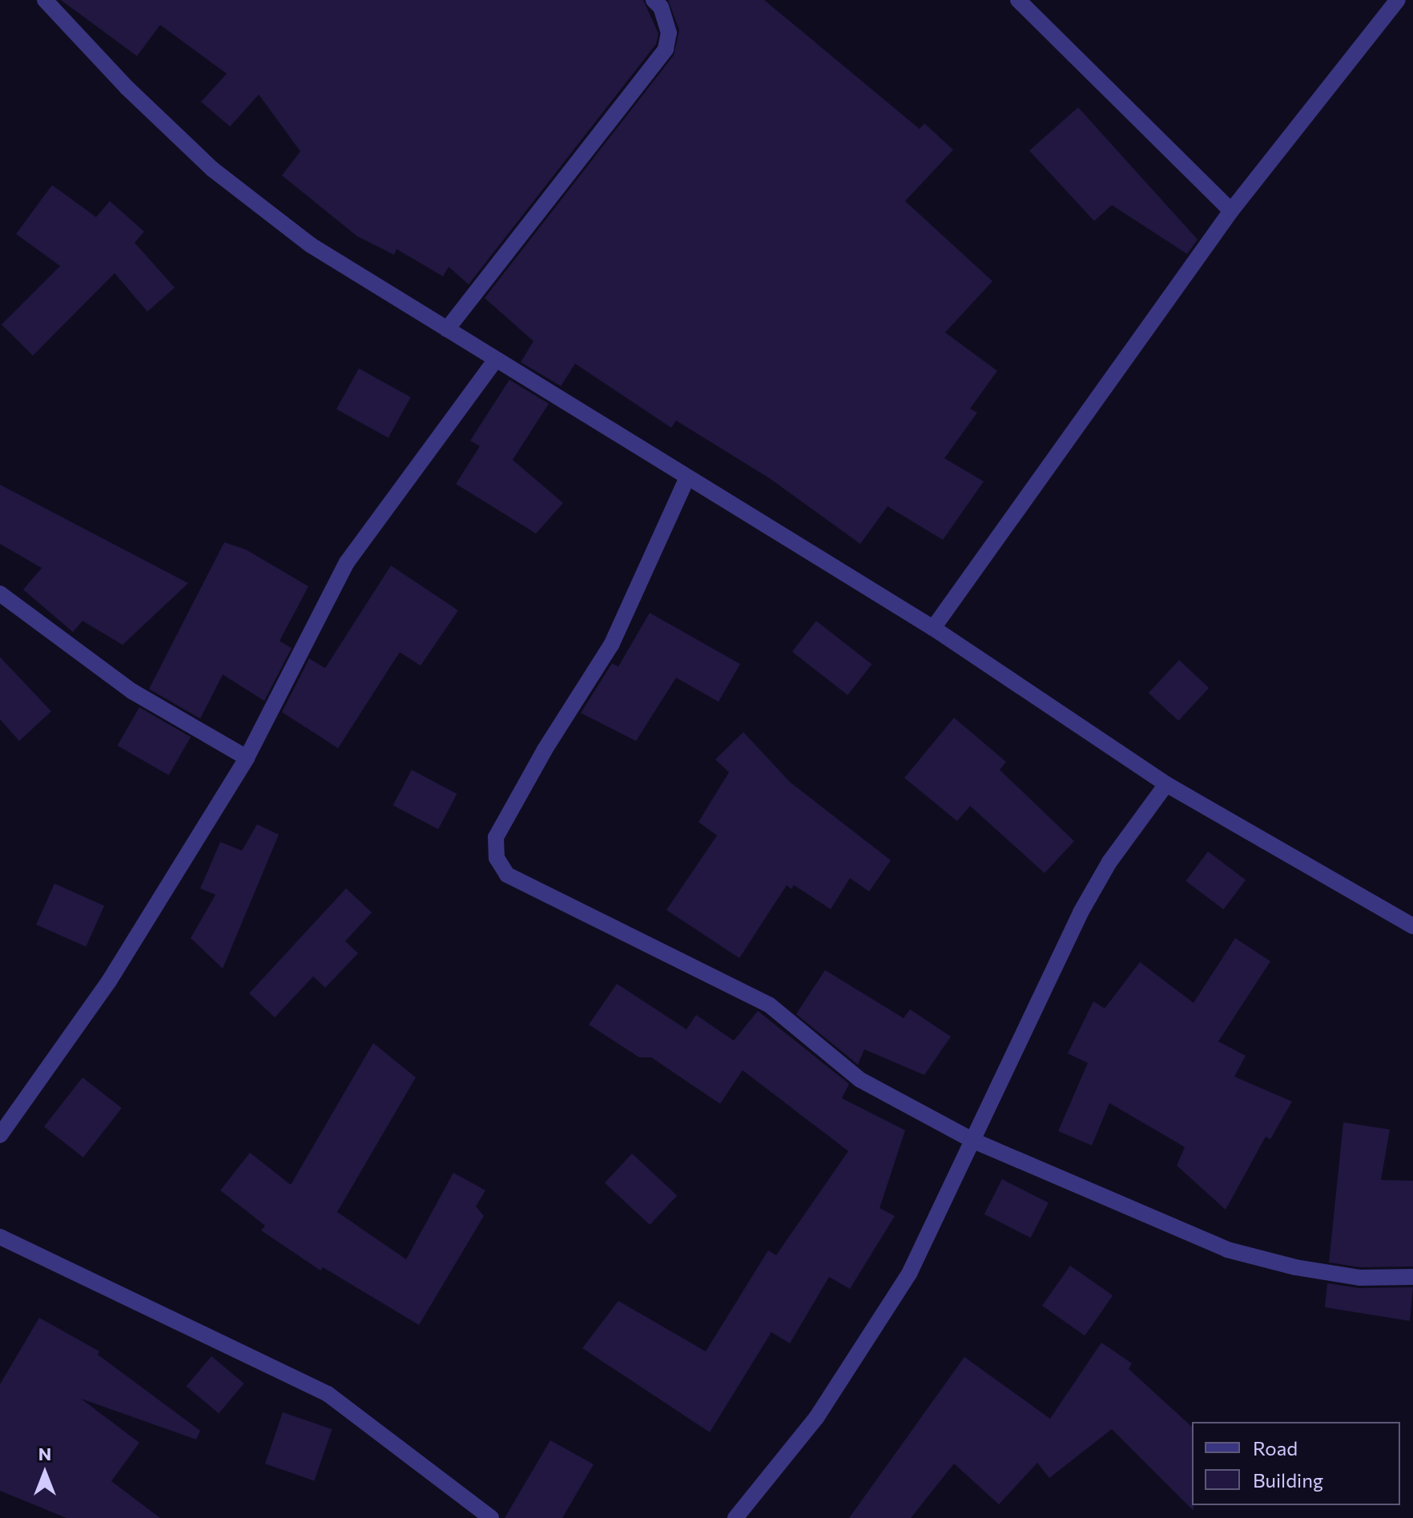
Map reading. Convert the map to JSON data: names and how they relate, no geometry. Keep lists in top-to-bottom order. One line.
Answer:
{"legend":["Road","Building"],"north":"top"}
